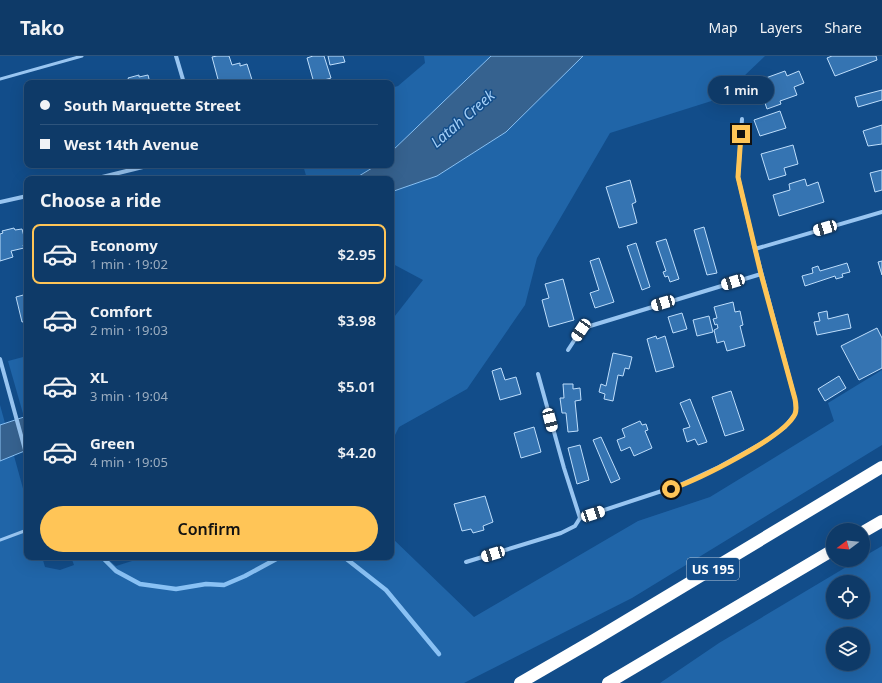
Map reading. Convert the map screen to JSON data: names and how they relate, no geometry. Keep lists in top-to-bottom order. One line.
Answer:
{"streets":{"highway":["US 195"]},"water":["Latah Creek"],"north":"left","page":{"header":"Tako","nav":["Map","Layers","Share"],"bubble":"1 min","banner":["South Marquette Street","West 14th Avenue"],"heading":"Choose a ride","list":[{"name":"Economy","note":"1 min · 19:02","value":"$2.95"},{"name":"Comfort","note":"2 min · 19:03","value":"$3.98"},{"name":"XL","note":"3 min · 19:04","value":"$5.01"},{"name":"Green","note":"4 min · 19:05","value":"$4.20"}],"buttons":"Confirm"}}
